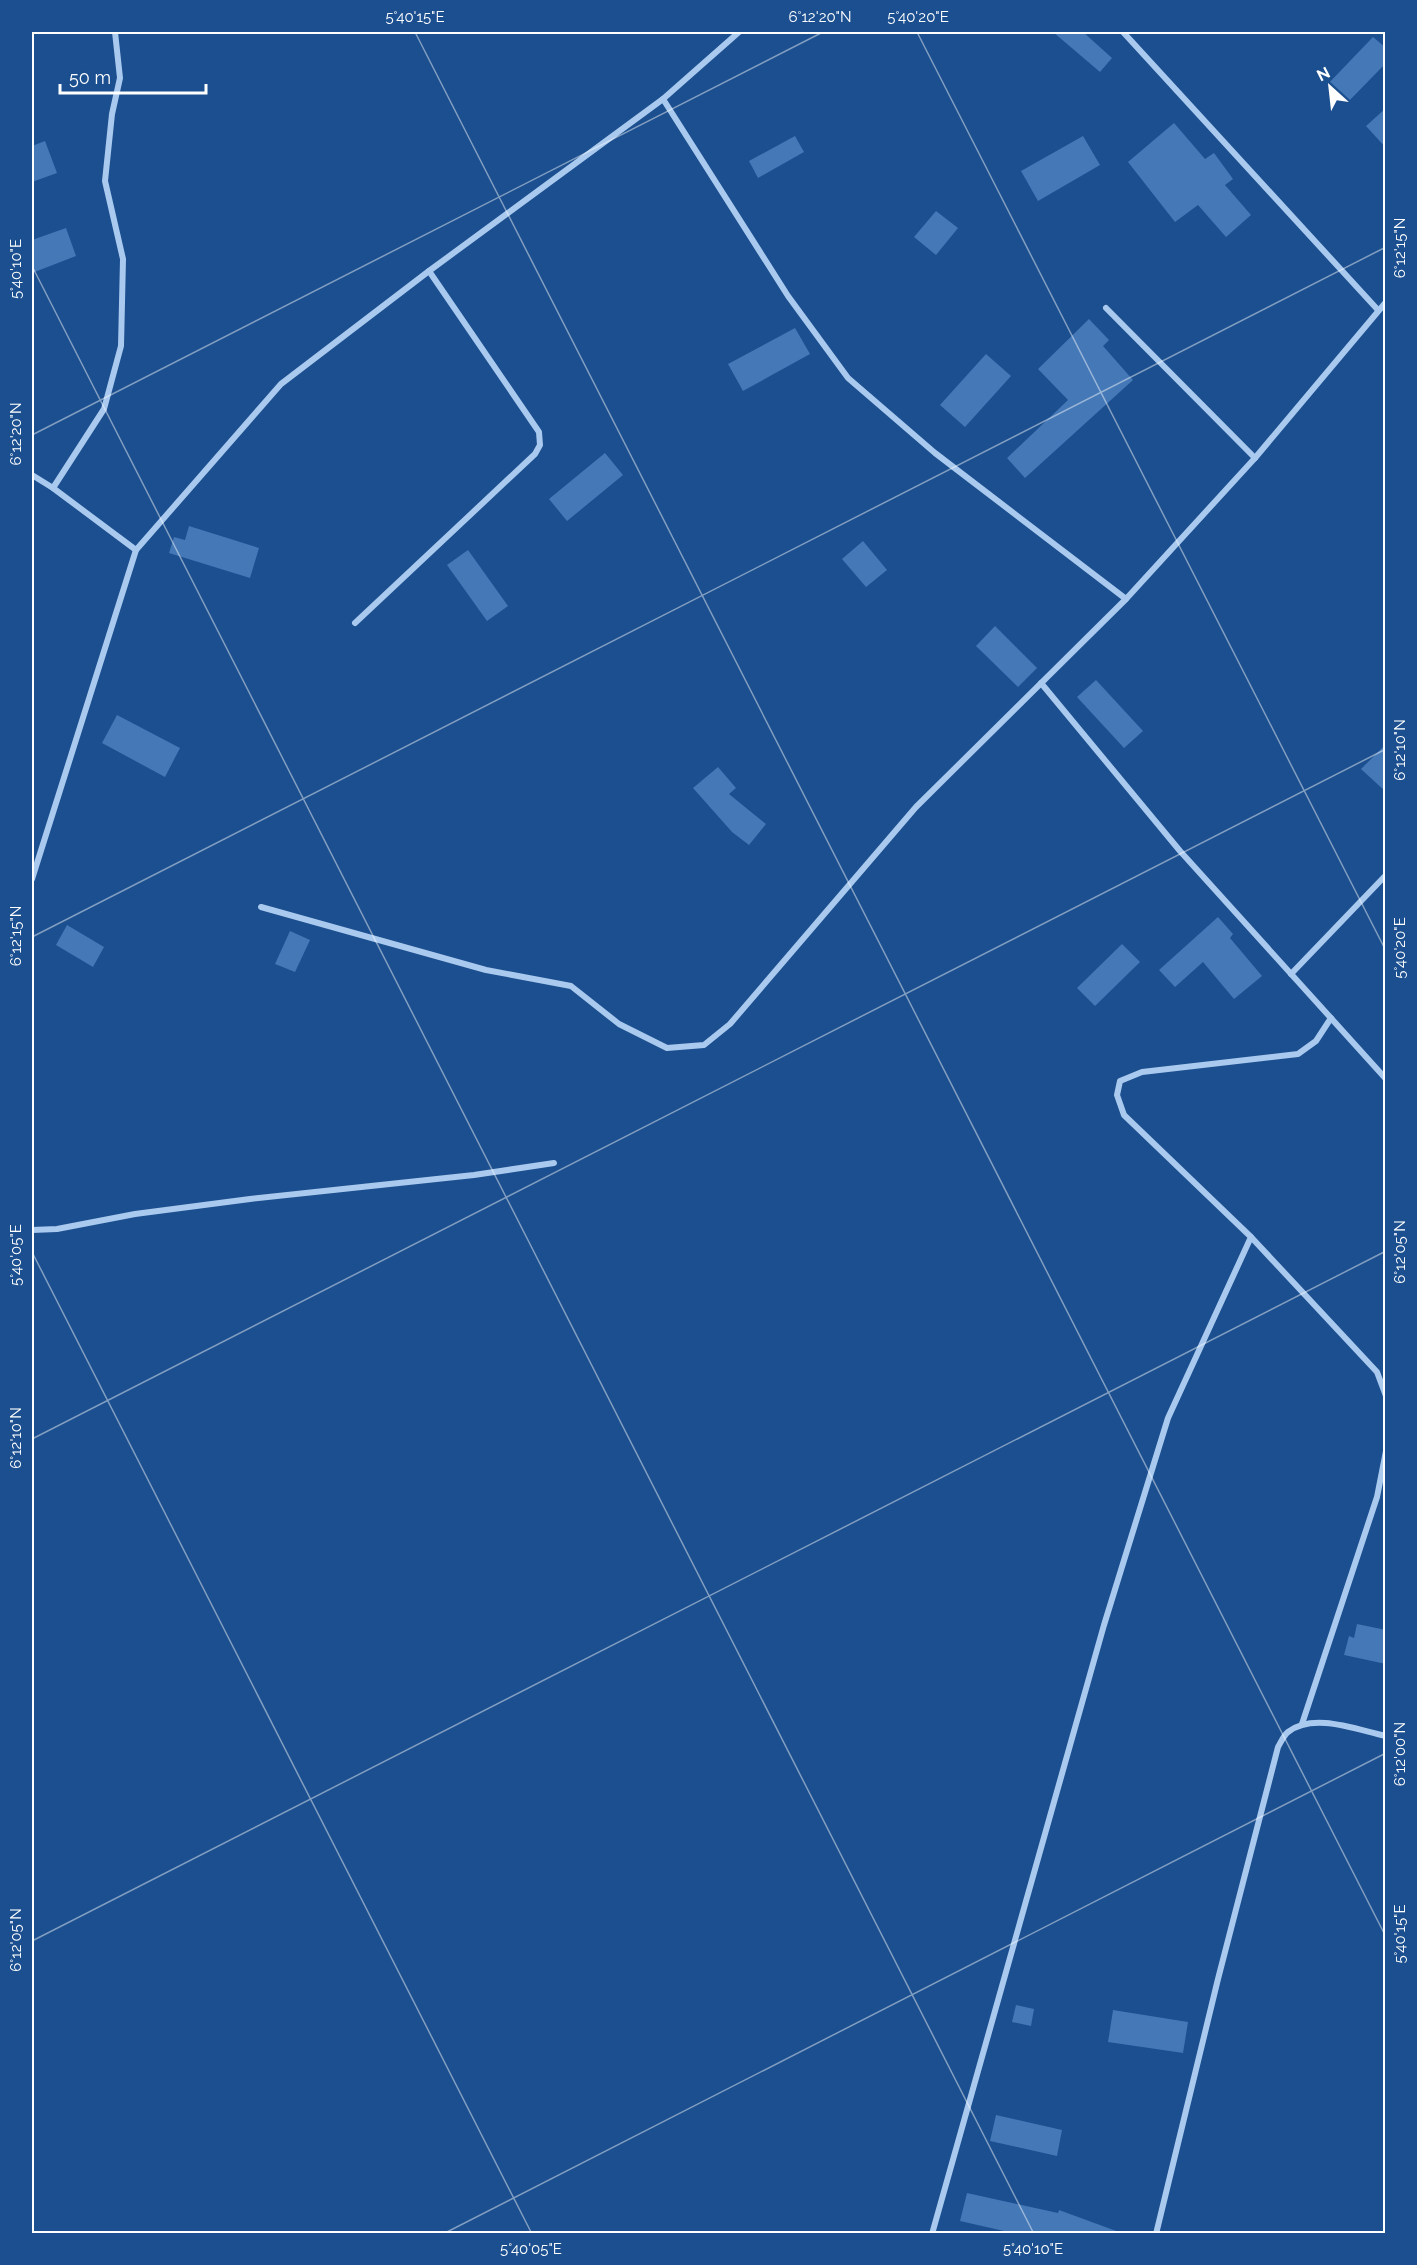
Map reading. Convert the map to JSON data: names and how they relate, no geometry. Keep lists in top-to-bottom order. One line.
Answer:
{"scale_bar":"50 m","north":"top left","coordinates":["5°40'15\"E","6°12'20\"N","5°40'20\"E","6°12'15\"N","5°40'10\"E","6°12'10\"N","6°12'05\"N","5°40'05\"E","6°12'00\"N"]}
